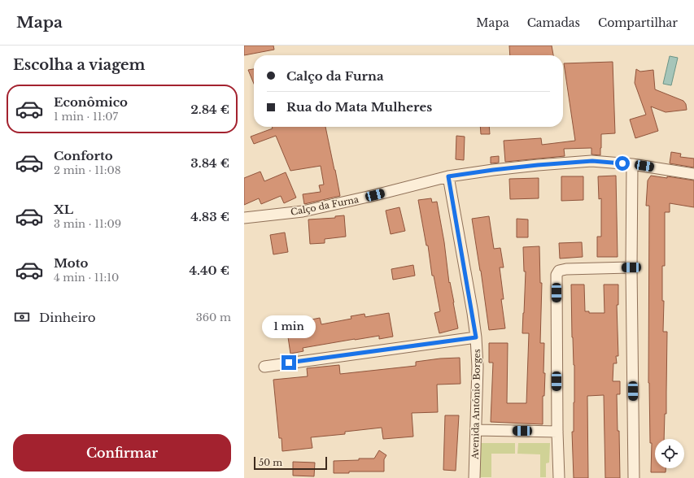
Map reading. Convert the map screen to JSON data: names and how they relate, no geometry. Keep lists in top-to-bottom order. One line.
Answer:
{"streets":{"street":["Calço da Furna","Avenida António Borges"]},"crossings":[["Calço da Furna","Avenida António Borges"]],"scale_bar":"50 m","page":{"header":"Mapa","nav":["Mapa","Camadas","Compartilhar"],"heading":"Escolha a viagem","banner":["Calço da Furna","Rua do Mata Mulheres"],"list":[{"name":"Econômico","note":"1 min · 11:07","value":"2.84 €"},{"name":"Conforto","note":"2 min · 11:08","value":"3.84 €"},{"name":"XL","note":"3 min · 11:09","value":"4.83 €"},{"name":"Moto","note":"4 min · 11:10","value":"4.40 €"}],"pay":["Dinheiro","360 m"],"bubble":"1 min","buttons":"Confirmar","scale":"50 m"}}
